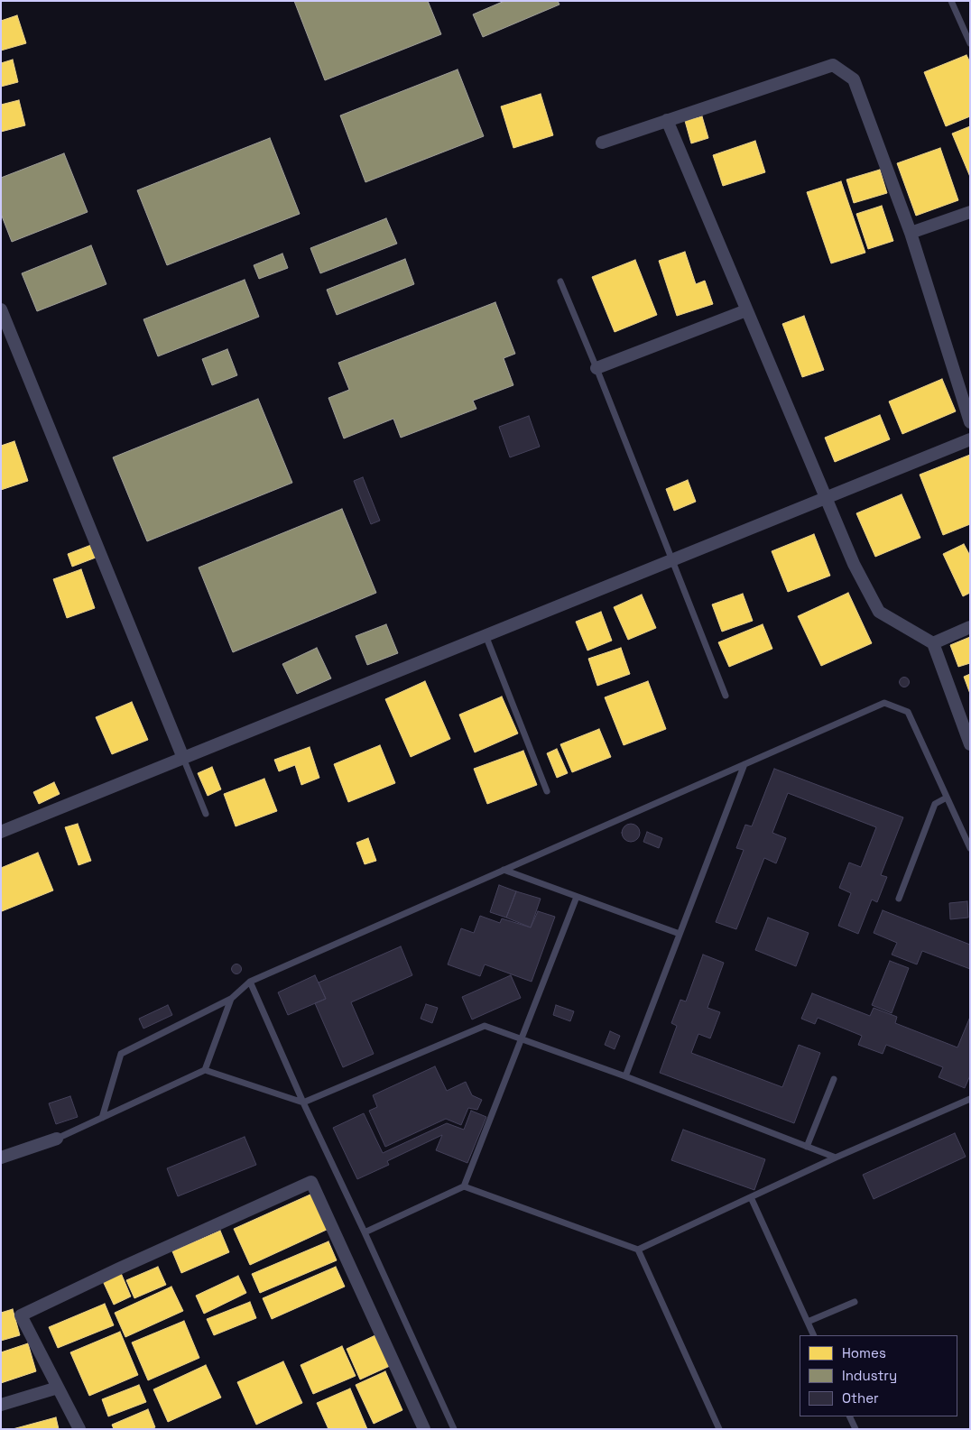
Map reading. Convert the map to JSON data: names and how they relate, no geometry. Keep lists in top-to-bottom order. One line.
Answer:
{"legend":["Homes","Industry","Other"]}
